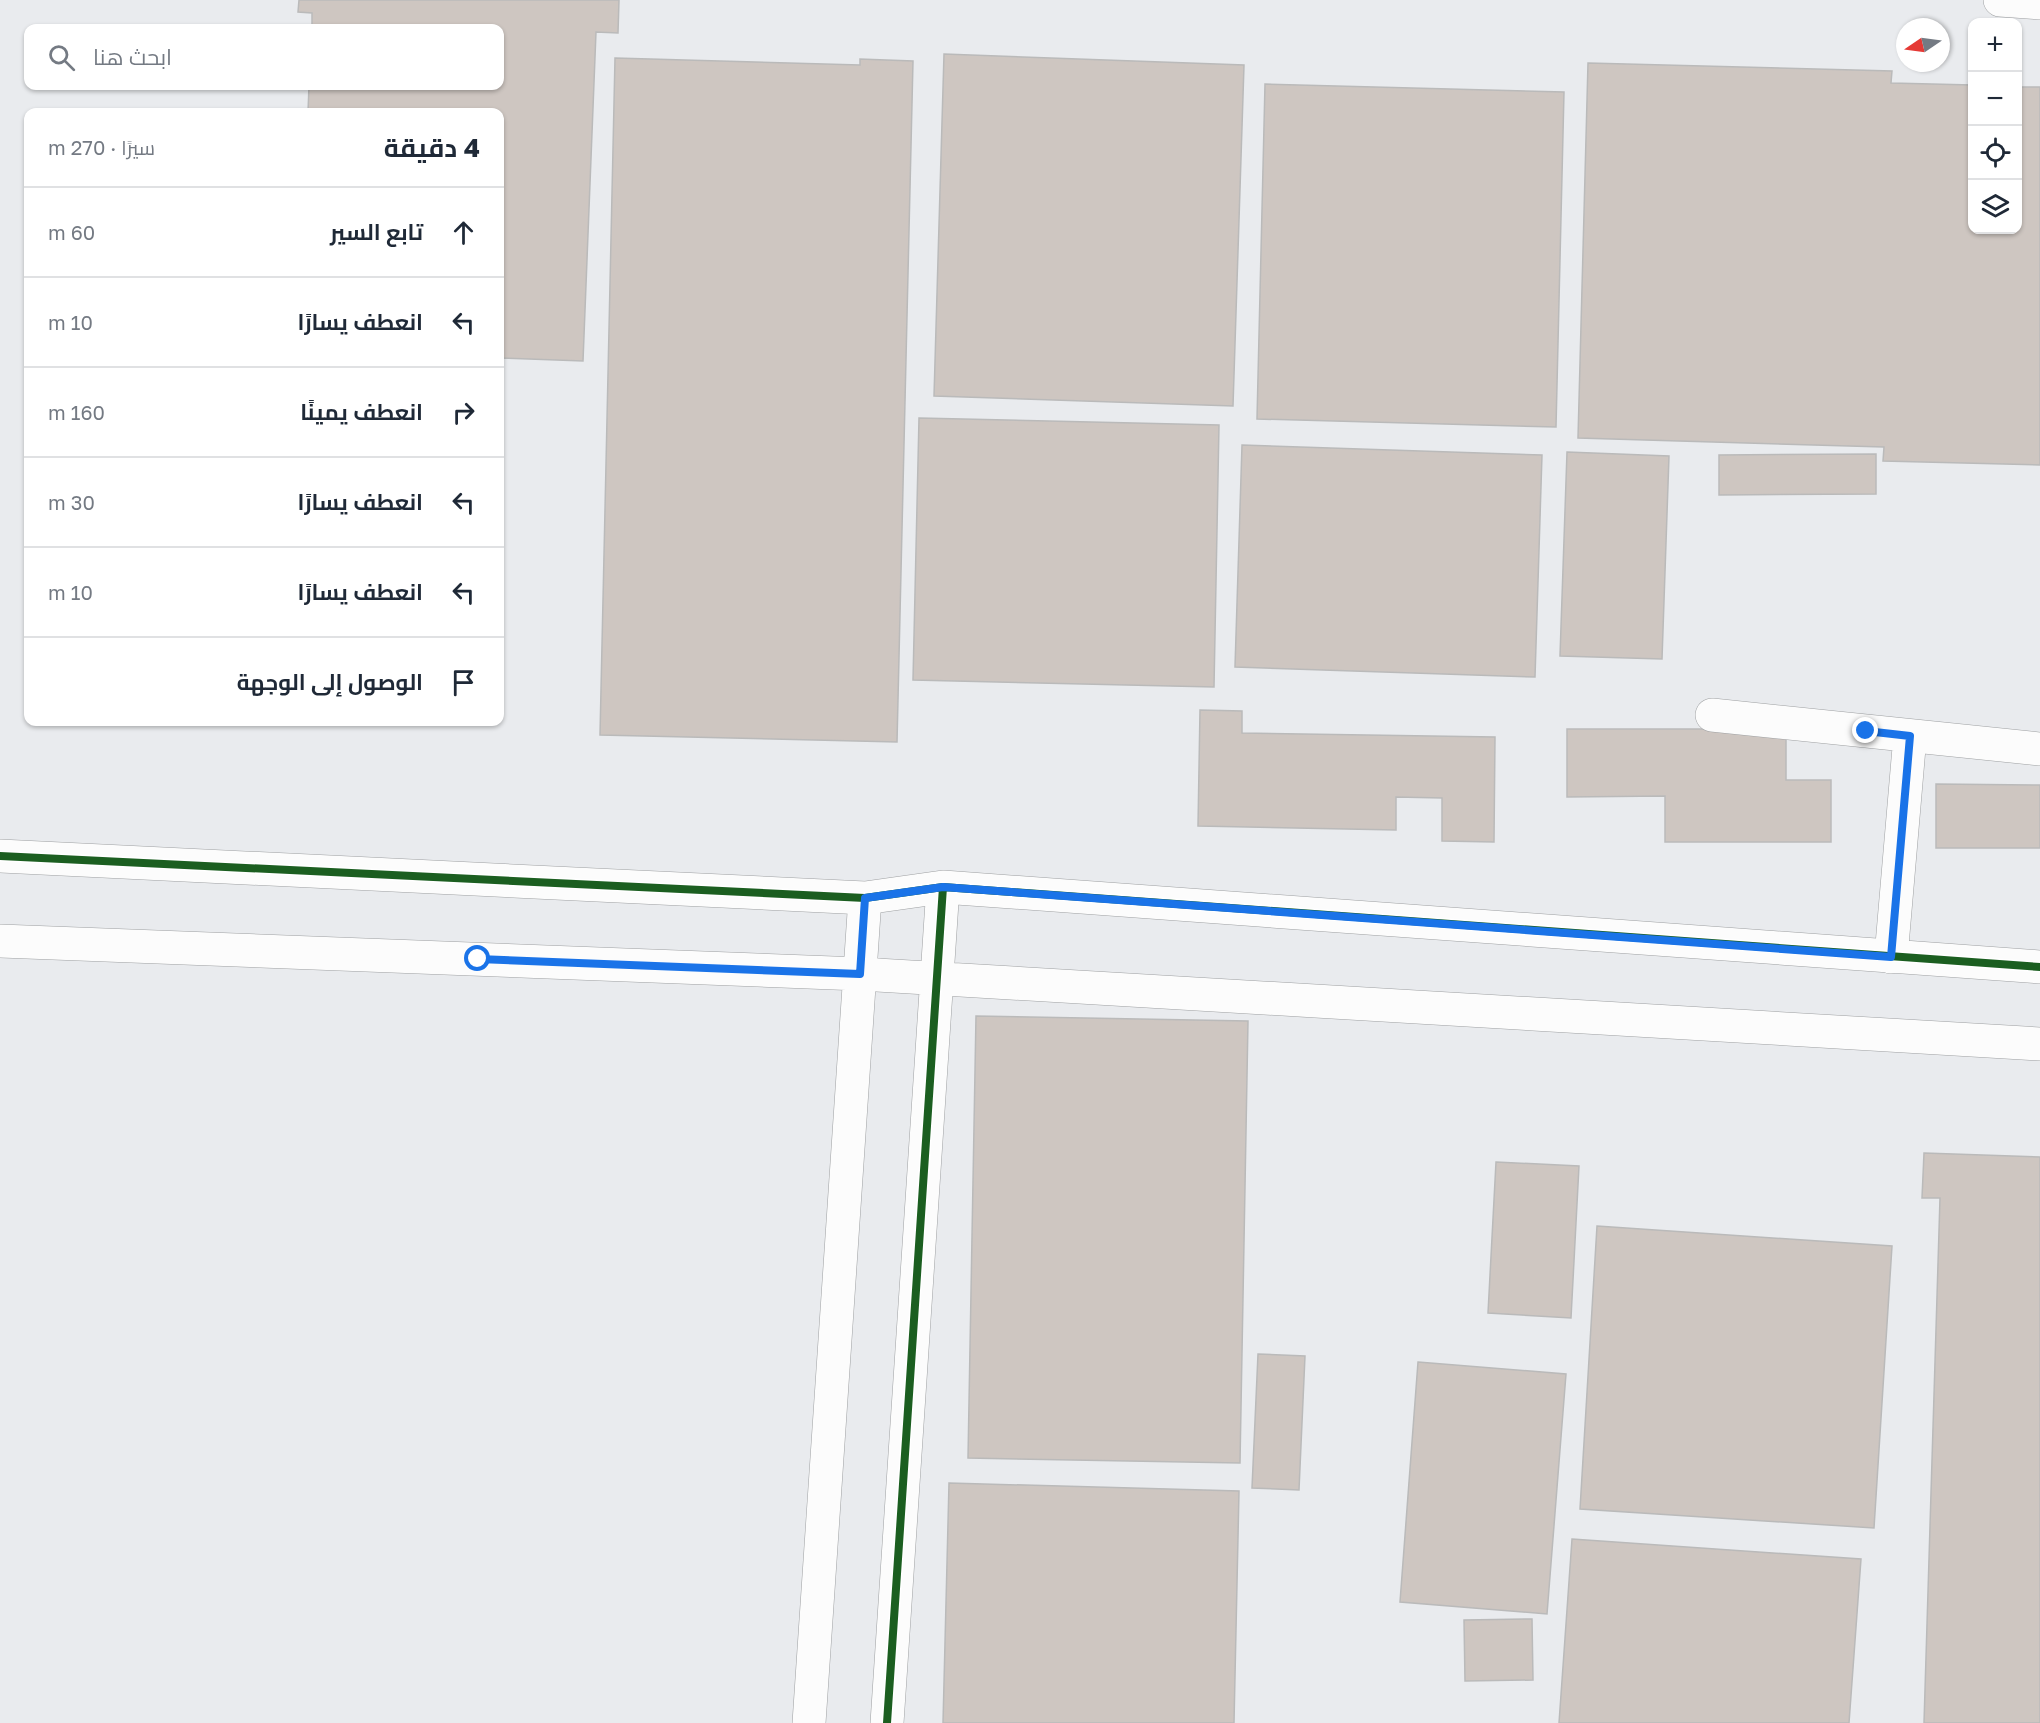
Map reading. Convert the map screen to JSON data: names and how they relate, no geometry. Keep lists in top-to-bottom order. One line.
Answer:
{"north":"left","page":{"map_buttons":["+","−"],"search":"ابحث هنا","heading":["4 دقيقة","سيرًا · 270 m"],"list":[["تابع السير","60 m"],["انعطف يسارًا","10 m"],["انعطف يمينًا","160 m"],["انعطف يسارًا","30 m"],["انعطف يسارًا","10 m"],"الوصول إلى الوجهة"]}}
